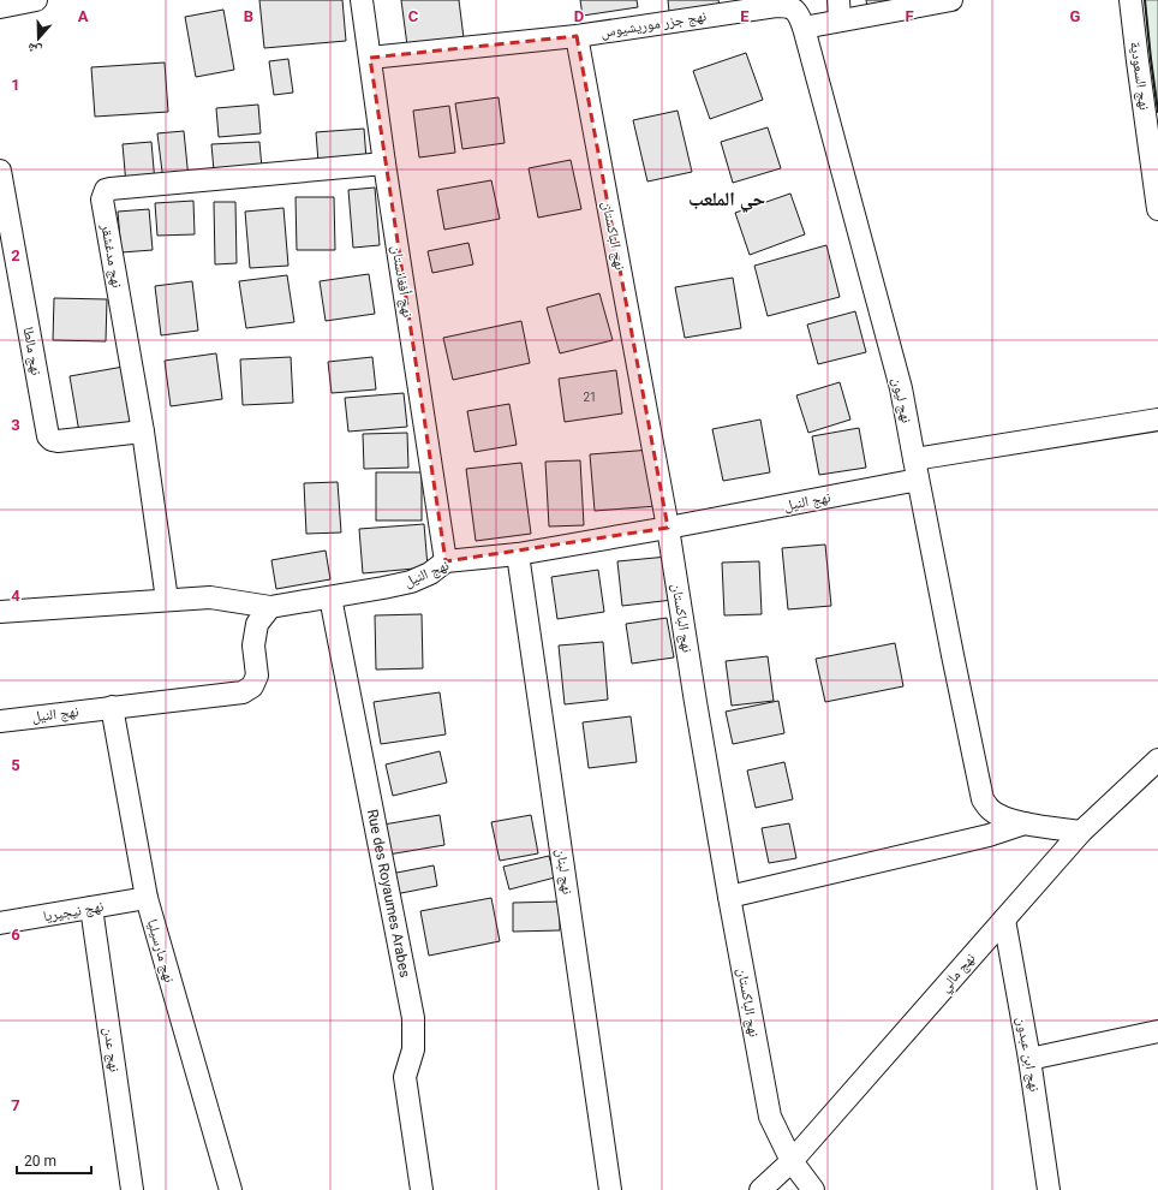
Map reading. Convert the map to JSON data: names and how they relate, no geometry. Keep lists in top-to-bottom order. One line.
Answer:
{"streets":{"street":["نهج جزر موريشيوس","نهج السعودية","نهج الباكستان","نهج مدغشقر","نهج أفغانستان","نهج مالطا","نهج ليون","نهج النيل","نهج لبنان","Rue des Royaumes Arabes","نهج نيجيريا","نهج مارسيليا","نهج مالي","نهج عدن","نهج ابن عبدون"]},"crossings":[["نهج جزر موريشيوس","نهج الباكستان"],["نهج جزر موريشيوس","نهج أفغانستان"],["نهج جزر موريشيوس","نهج ليون"],["نهج الباكستان","نهج النيل"],["نهج الباكستان","نهج مالي"],["نهج مدغشقر","نهج أفغانستان"],["نهج مدغشقر","نهج مالطا"],["نهج أفغانستان","نهج النيل"],["نهج ليون","نهج النيل"],["نهج النيل","نهج لبنان"],["نهج النيل","Rue des Royaumes Arabes"],["نهج النيل","نهج مارسيليا"],["نهج نيجيريا","نهج مارسيليا"],["نهج نيجيريا","نهج عدن"],["نهج مالي","نهج ابن عبدون"]],"districts":["حي الملعب"],"house_numbers":["21"],"scale_bar":"20 m","north":"bottom","grid":{"columns":["A","B","C","D","E","F","G"],"rows":["1","2","3","4","5","6","7"]}}
